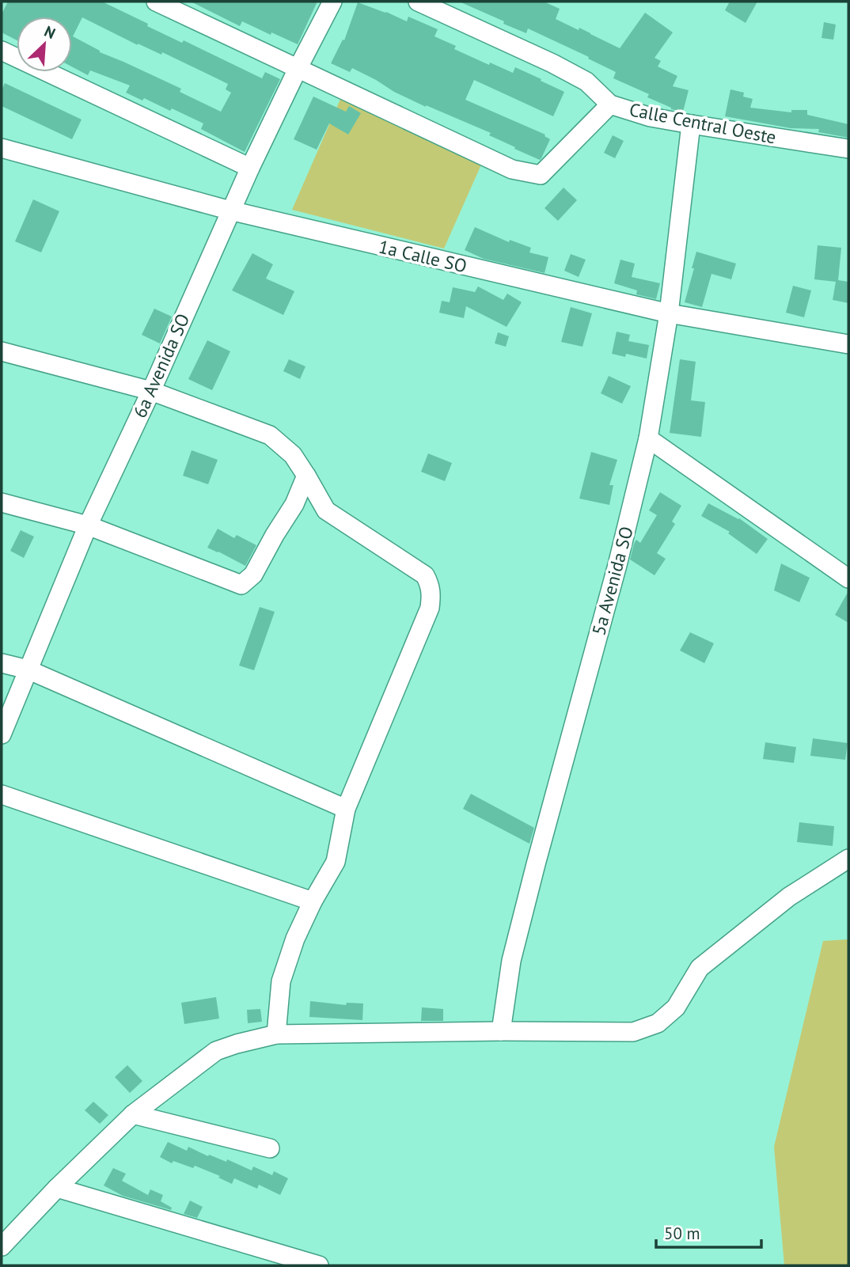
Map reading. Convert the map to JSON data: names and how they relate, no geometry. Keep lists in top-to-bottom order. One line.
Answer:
{"streets":{"street":["Calle Central Oeste","1a Calle SO","6a Avenida SO","5a Avenida SO"]},"crossings":[["Calle Central Oeste","5a Avenida SO"],["1a Calle SO","6a Avenida SO"],["1a Calle SO","5a Avenida SO"]],"scale_bar":"50 m","north":"top right"}
